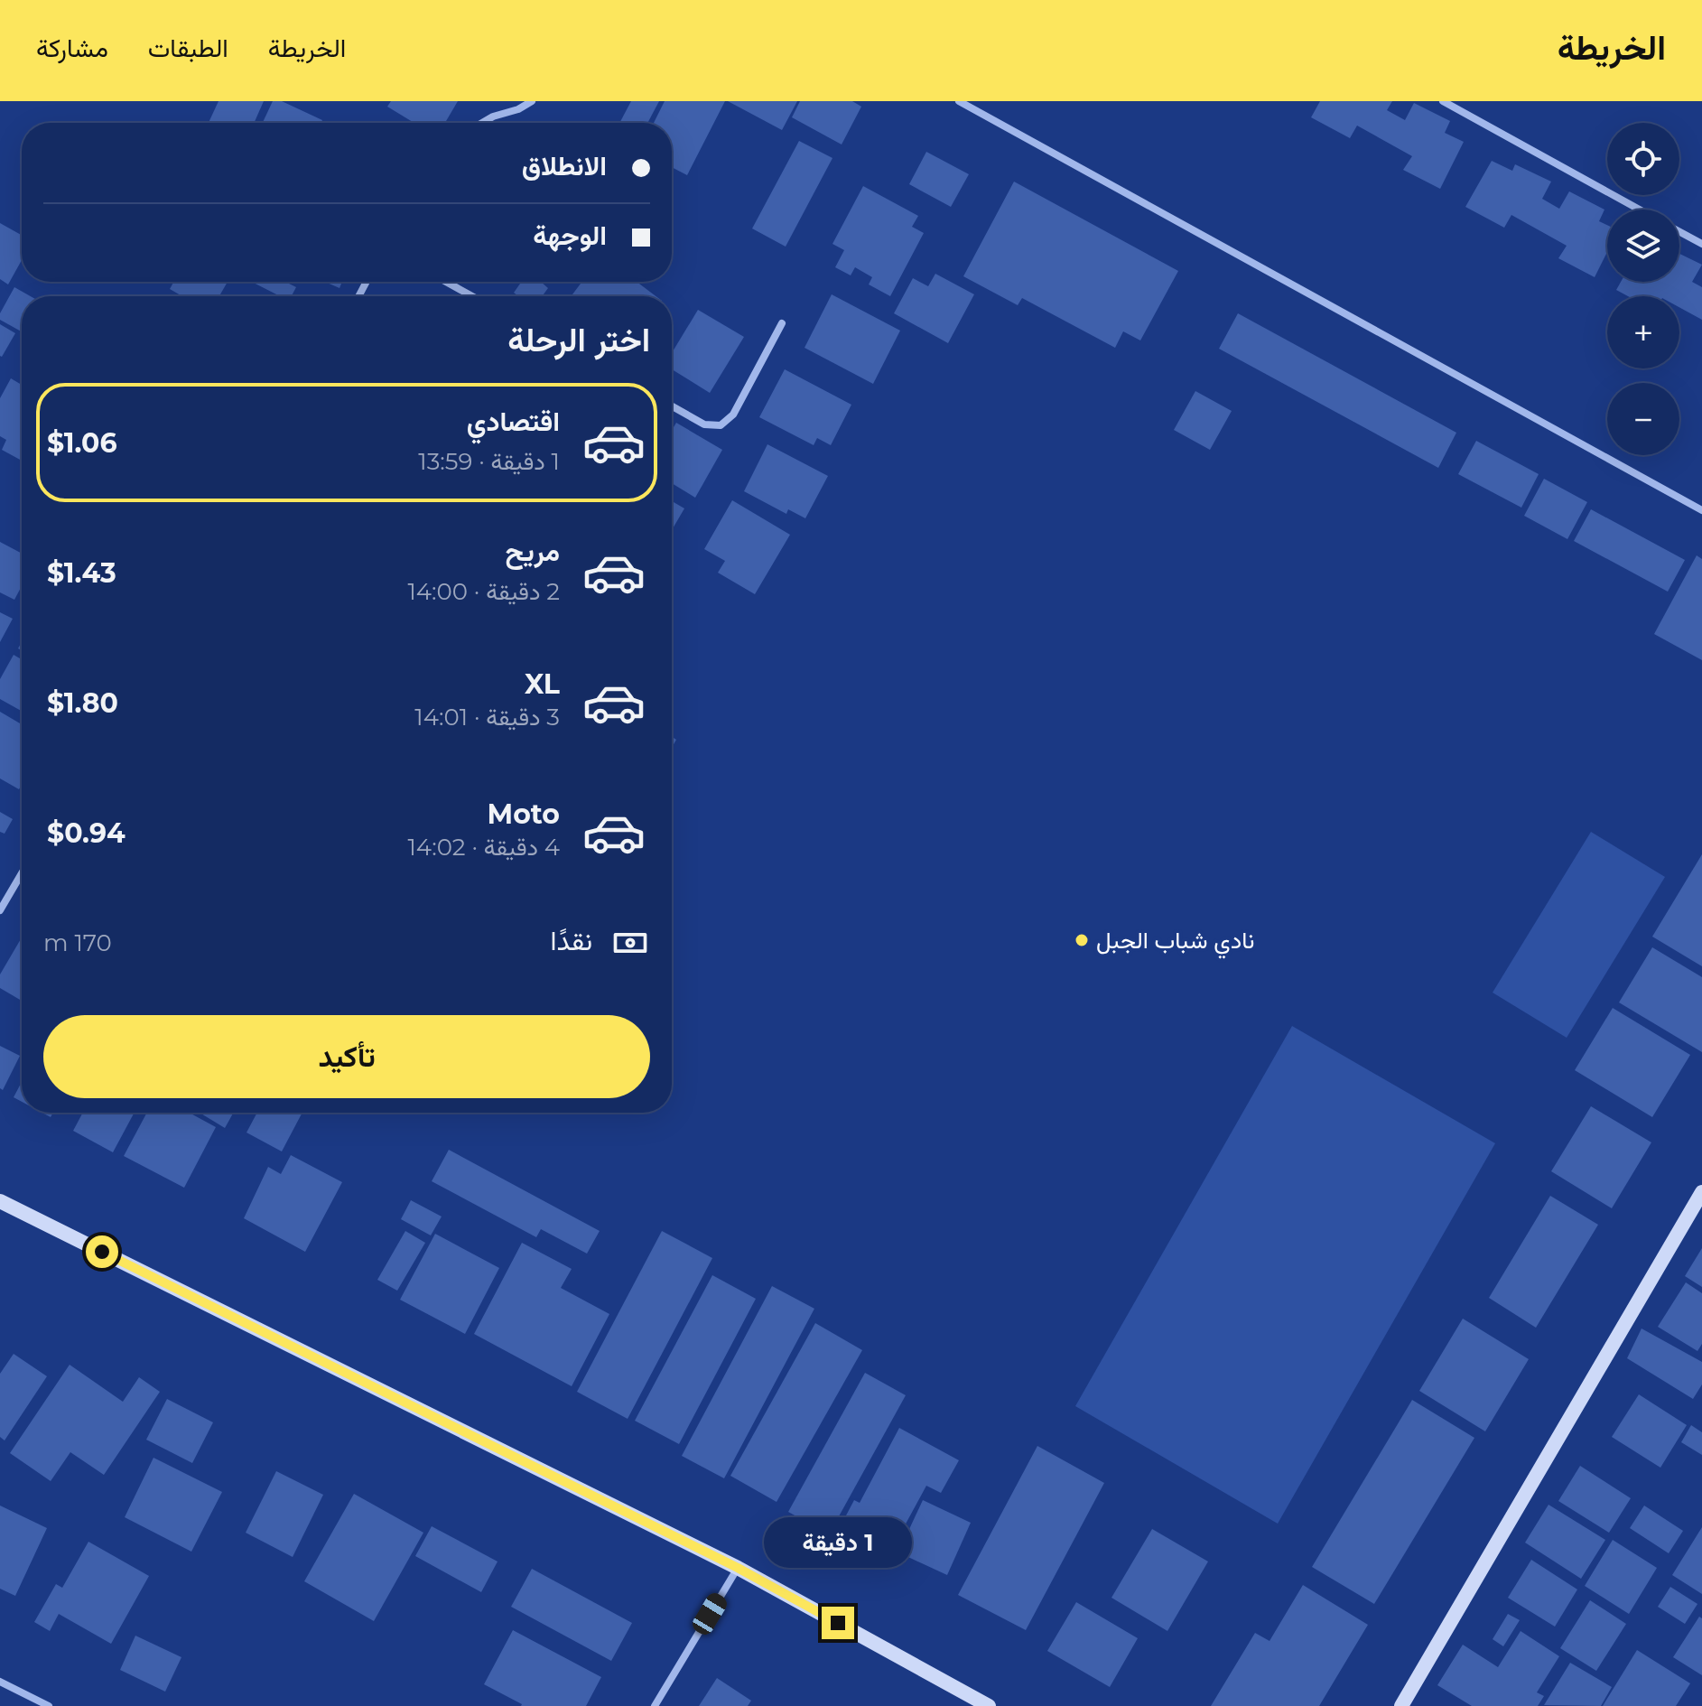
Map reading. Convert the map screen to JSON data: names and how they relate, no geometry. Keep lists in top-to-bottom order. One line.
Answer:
{"places":["نادي شباب الجبل"],"page":{"header":"الخريطة","nav":["الخريطة","الطبقات","مشاركة"],"map_buttons":["+","−"],"banner":["الانطلاق","الوجهة"],"heading":"اختر الرحلة","list":[{"name":"اقتصادي","note":"1 دقيقة · 13:59","value":"$1.06"},{"name":"مريح","note":"2 دقيقة · 14:00","value":"$1.43"},{"name":"XL","note":"3 دقيقة · 14:01","value":"$1.80"},{"name":"Moto","note":"4 دقيقة · 14:02","value":"$0.94"}],"pay":["نقدًا","170 m"],"buttons":"تأكيد","bubble":"1 دقيقة"}}
